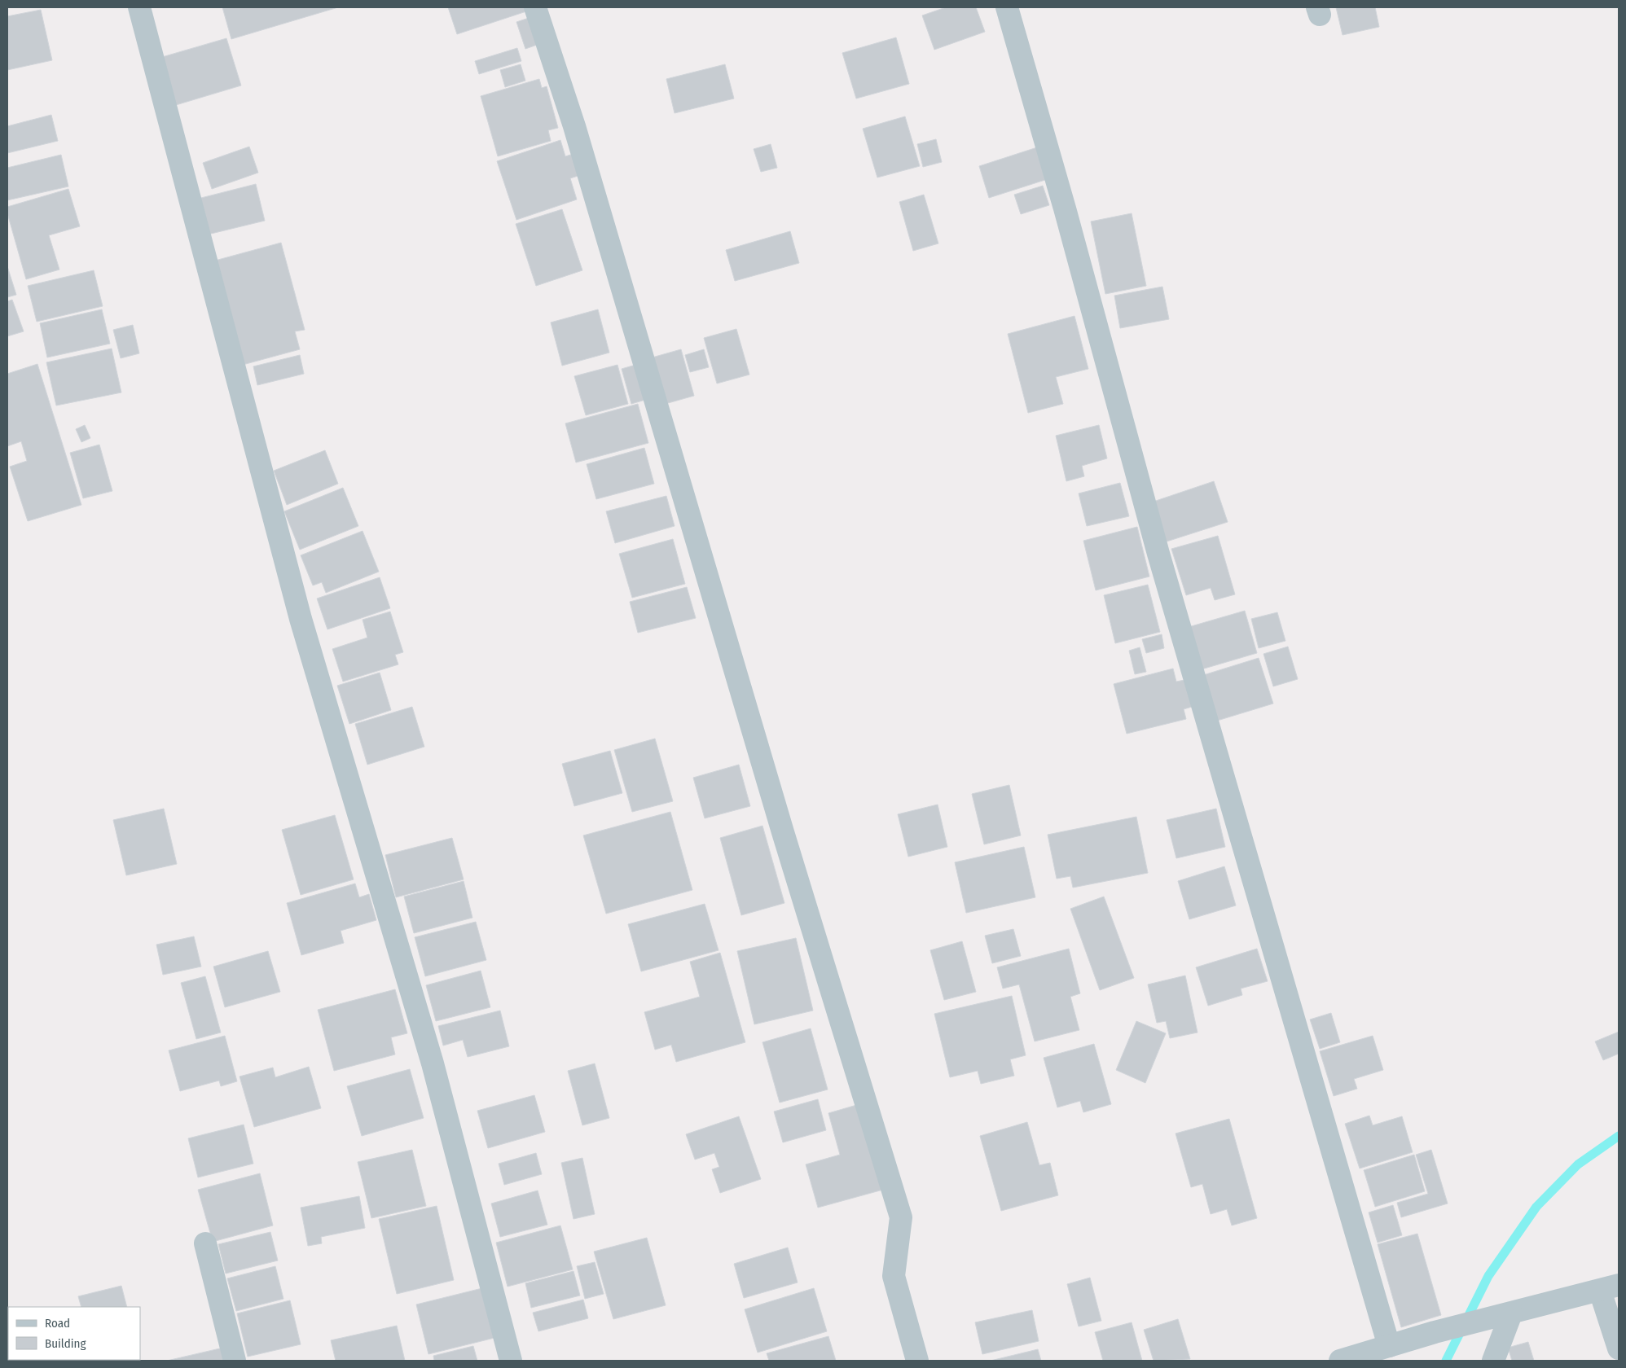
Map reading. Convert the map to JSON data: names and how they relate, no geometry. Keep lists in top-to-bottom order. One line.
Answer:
{"legend":["Road","Building"]}
